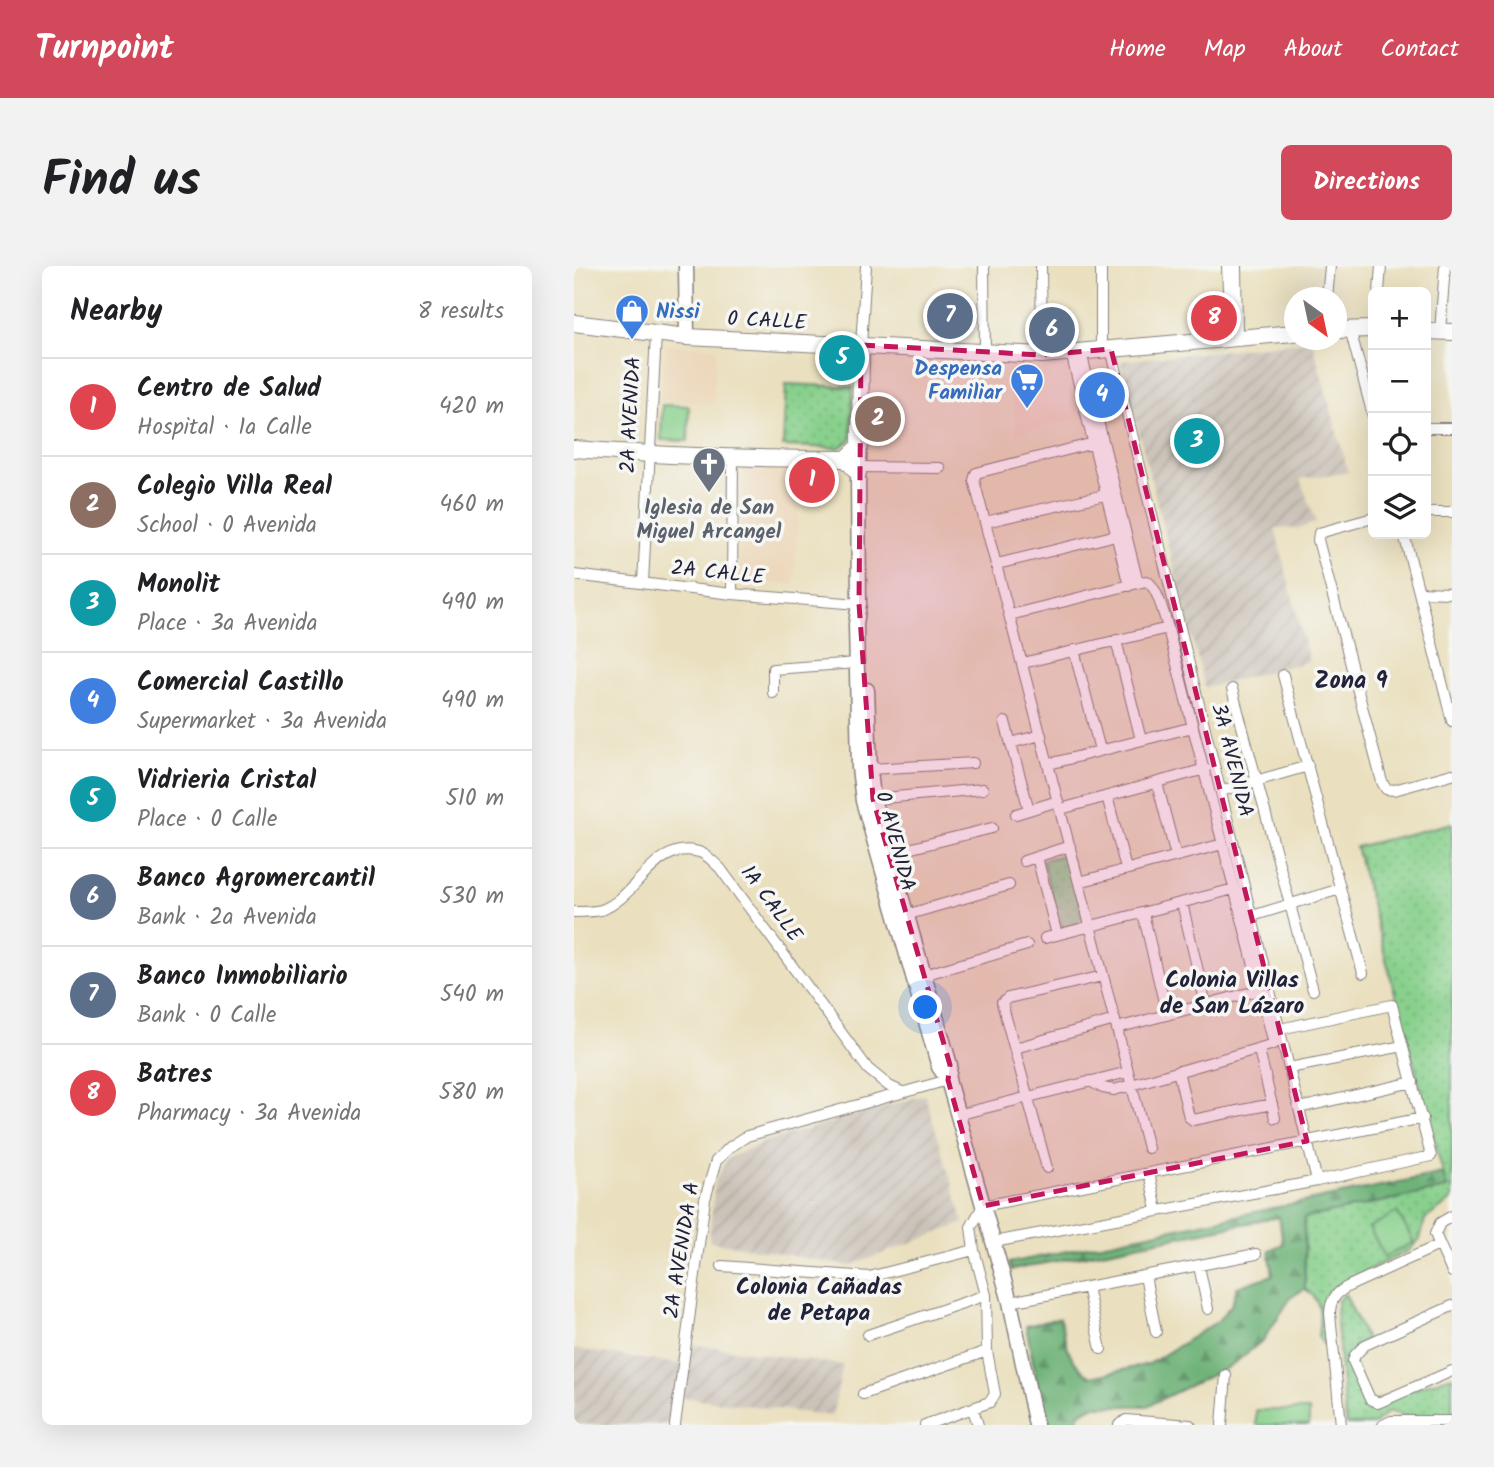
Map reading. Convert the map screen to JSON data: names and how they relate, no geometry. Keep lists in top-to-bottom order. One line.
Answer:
{"streets":{"main road":["0 CALLE","0 AVENIDA"],"street":["2A AVENIDA","2A CALLE","3A AVENIDA","1A CALLE","2A AVENIDA A"]},"crossings":[["0 CALLE","2A AVENIDA"],["0 CALLE","3A AVENIDA"],["2A AVENIDA","2A CALLE"],["2A CALLE","0 AVENIDA"],["0 AVENIDA","2A AVENIDA A"],["1A CALLE","2A AVENIDA A"]],"districts":["Zona 9","Colonia Villas de San Lázaro","Colonia Cañadas de Petapa"],"places":{"shop":["Nissi"],"supermarket":["Despensa Familiar"],"church":["Iglesia de San Miguel Arcangel"]},"north":"bottom right","page":{"header":"Turnpoint","nav":["Home","Map","About","Contact"],"title":"Find us","buttons":"Directions","heading":["Nearby","8 results"],"map_buttons":["+","−"],"pins":["7","8","6","5","4","2","3","1"],"list":[{"mark":"1","name":"Centro de Salud","note":"Hospital · 1a Calle","value":"420 m"},{"mark":"2","name":"Colegio Villa Real","note":"School · 0 Avenida","value":"460 m"},{"mark":"3","name":"Monolit","note":"Place · 3a Avenida","value":"490 m"},{"mark":"4","name":"Comercial Castillo","note":"Supermarket · 3a Avenida","value":"490 m"},{"mark":"5","name":"Vidrieria Cristal","note":"Place · 0 Calle","value":"510 m"},{"mark":"6","name":"Banco Agromercantil","note":"Bank · 2a Avenida","value":"530 m"},{"mark":"7","name":"Banco Inmobiliario","note":"Bank · 0 Calle","value":"540 m"},{"mark":"8","name":"Batres","note":"Pharmacy · 3a Avenida","value":"580 m"}]}}
